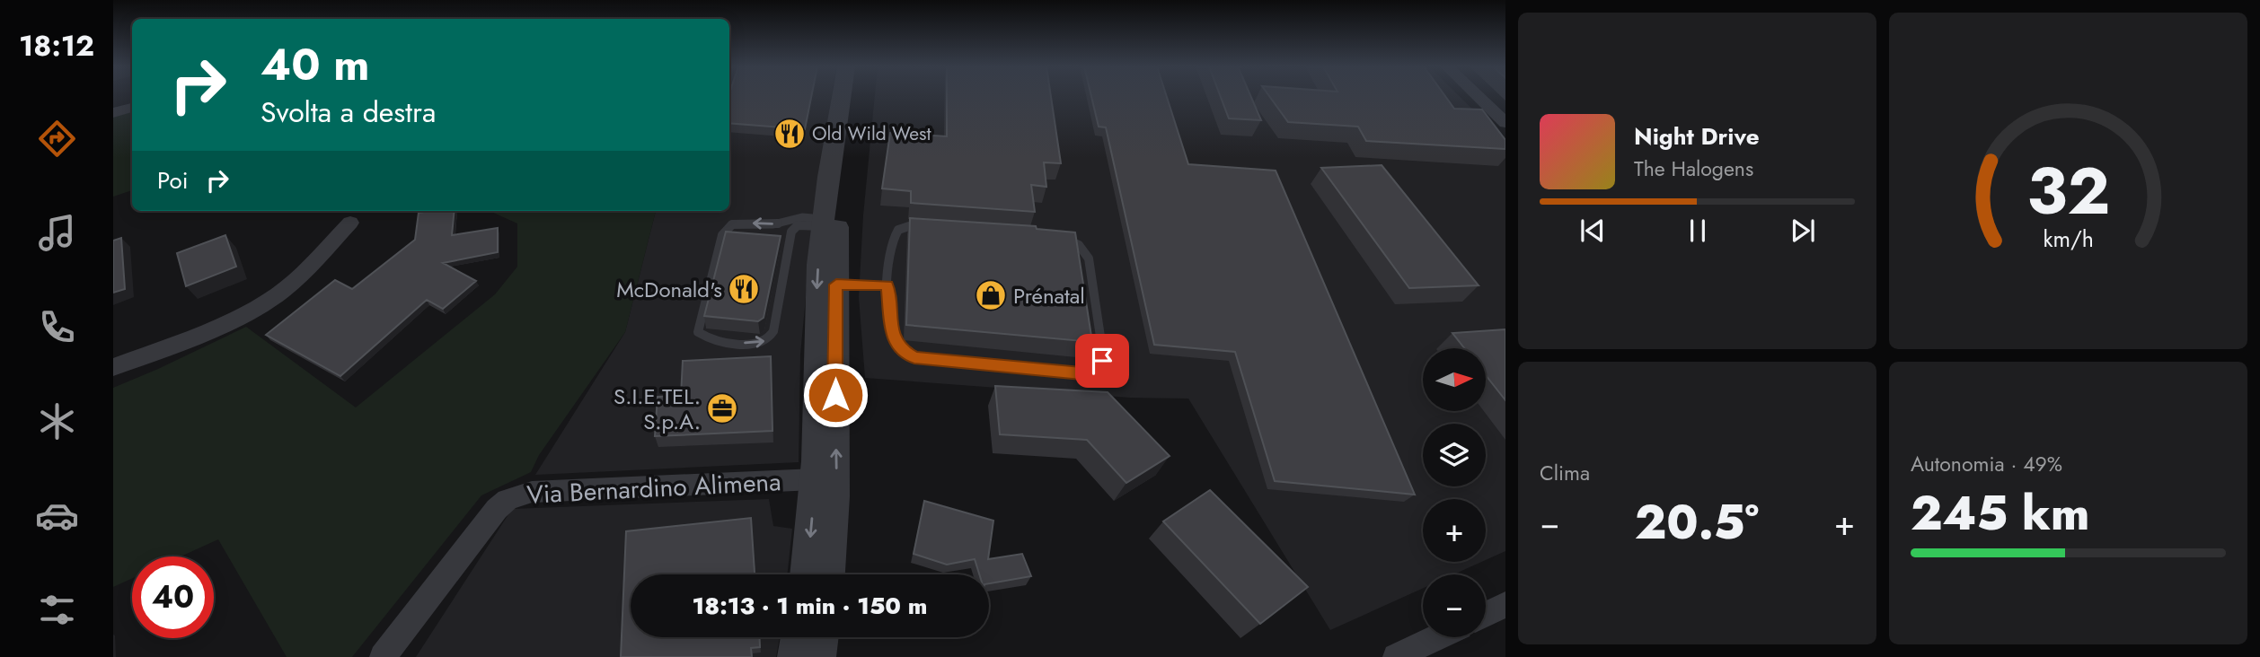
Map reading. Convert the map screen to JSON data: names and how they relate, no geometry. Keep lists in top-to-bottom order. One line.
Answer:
{"streets":{"street":["Via Bernardino Alimena"]},"places":{"restaurant":["Old Wild West","McDonald's"],"shop":["Prénatal"],"office":["S.I.E.TEL. S.p.A."]},"north":"right","page":{"tabs":"18:12","turn":["40 m","Svolta a destra"],"song":["Night Drive","The Halogens"],"then":"Poi","map_buttons":["+","−"],"tile":["Clima",["Autonomia · 49%","245 km"]],"heat":["−","20.5°","+"],"limit":"40","trip":"18:13 · 1 min · 150 m","gauge":["32","km/h"]}}
